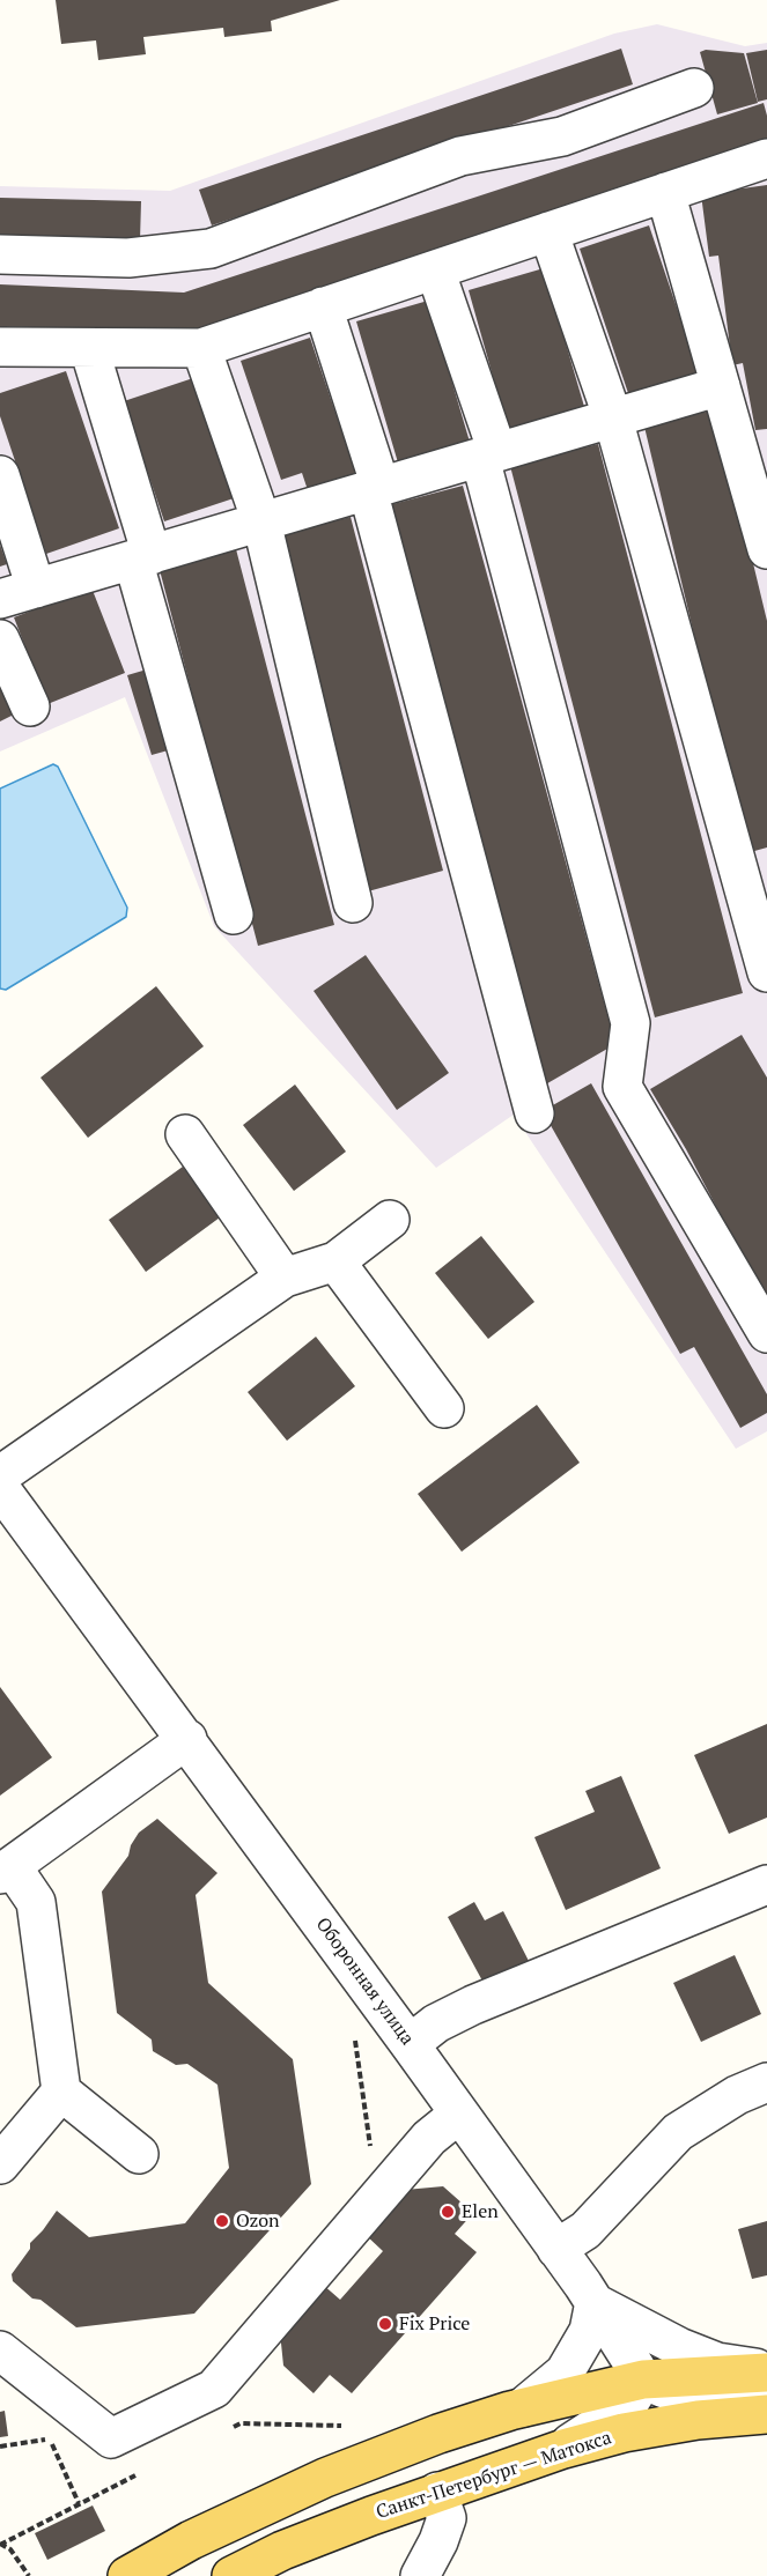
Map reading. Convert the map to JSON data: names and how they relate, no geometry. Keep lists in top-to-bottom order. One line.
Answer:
{"streets":{"main road":["Санкт-Петербург — Матокса"],"street":["Оборонная улица"]},"places":["Elen","Ozon","Fix Price"]}
